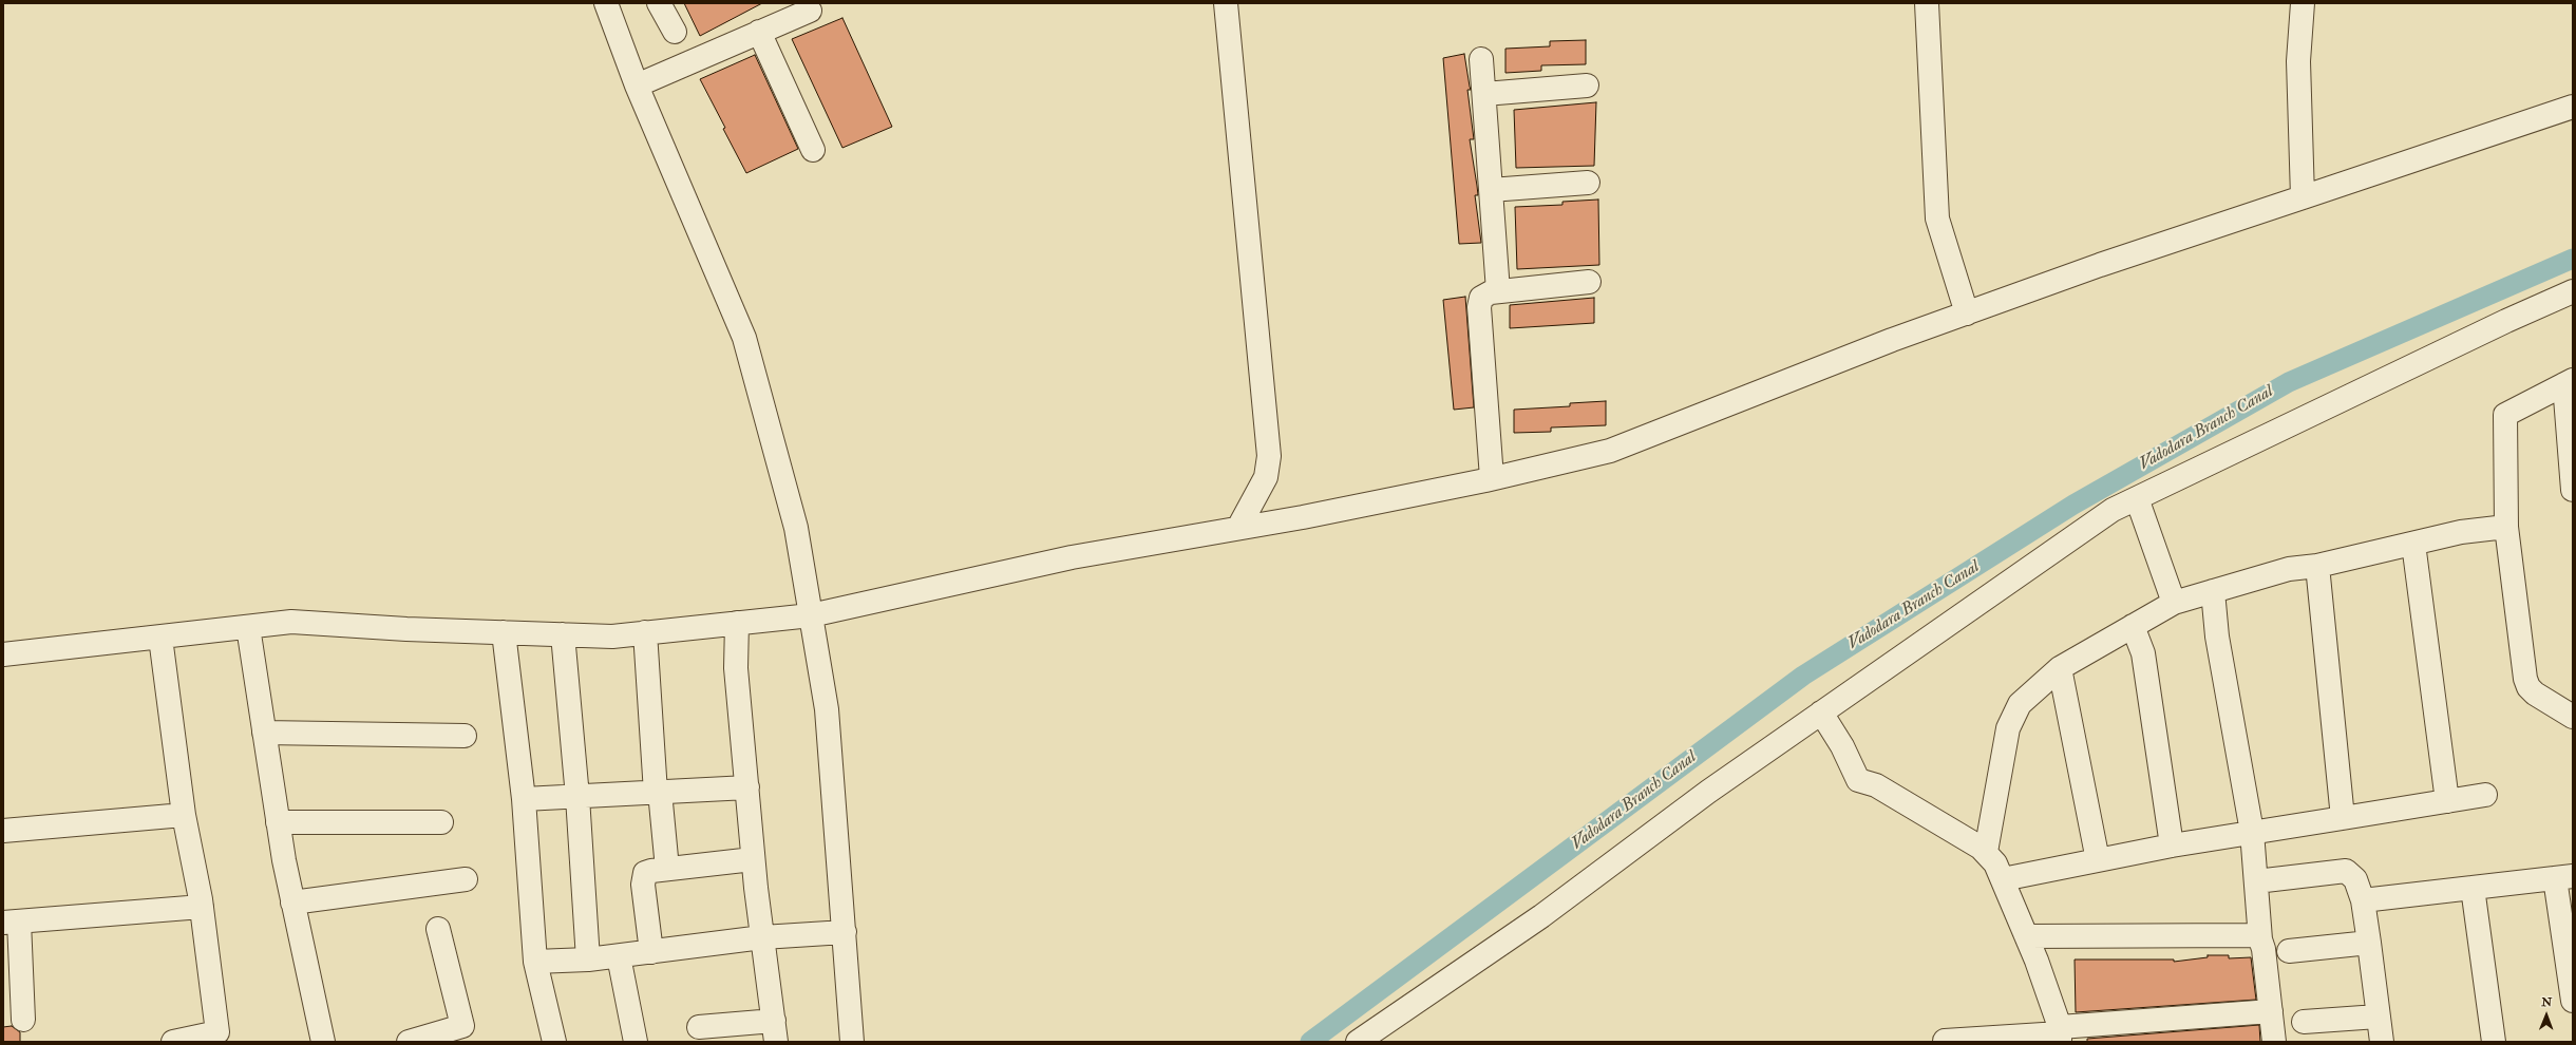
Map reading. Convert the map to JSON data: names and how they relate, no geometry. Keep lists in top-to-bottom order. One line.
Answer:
{"water":["Vadodara Branch Canal"],"north":"top"}
